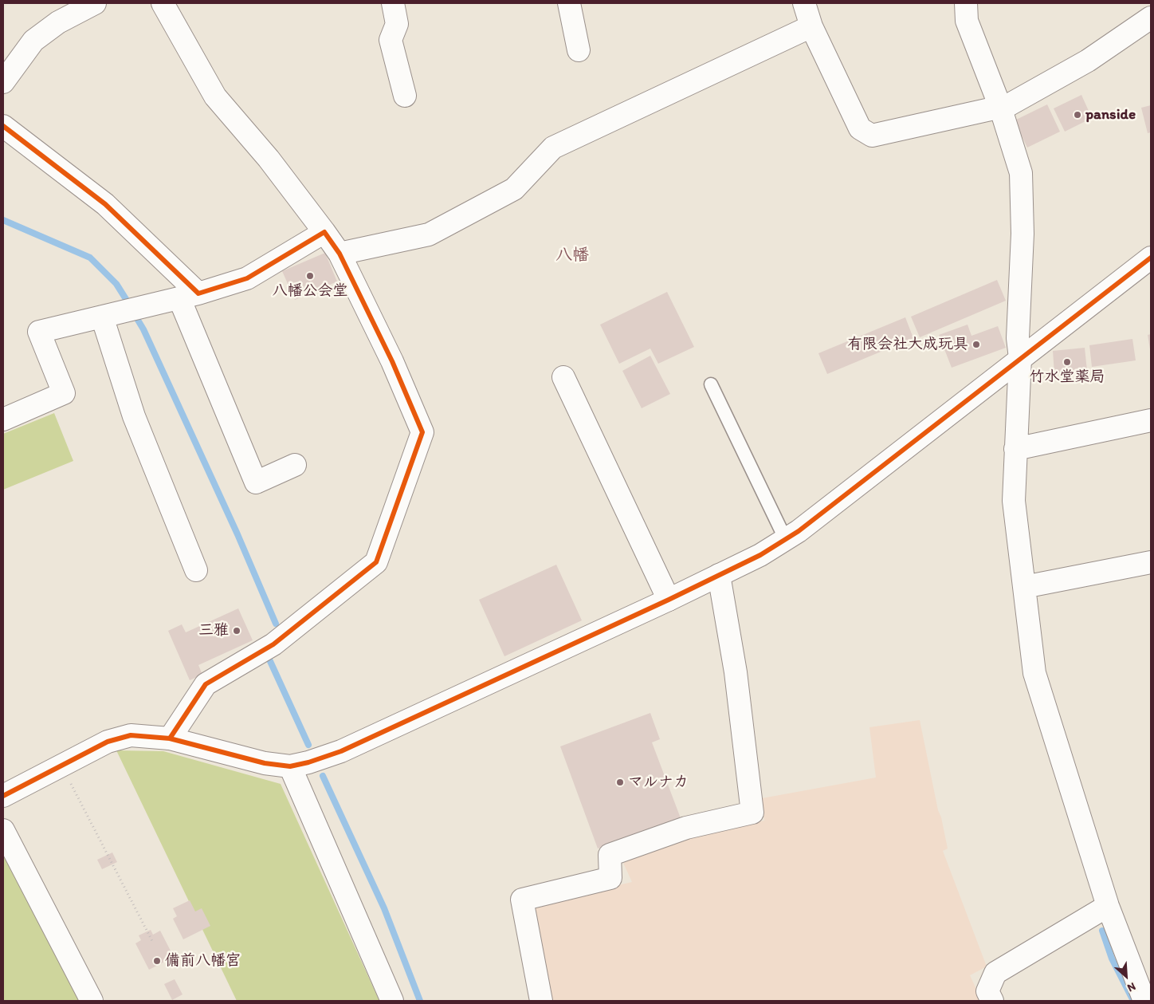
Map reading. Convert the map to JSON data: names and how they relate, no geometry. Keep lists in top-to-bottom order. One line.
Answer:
{"districts":["八幡"],"places":["panside","八幡公会堂","有限会社大成玩具","竹水堂薬局","三雅","マルナカ","備前八幡宮"],"north":"bottom right"}
